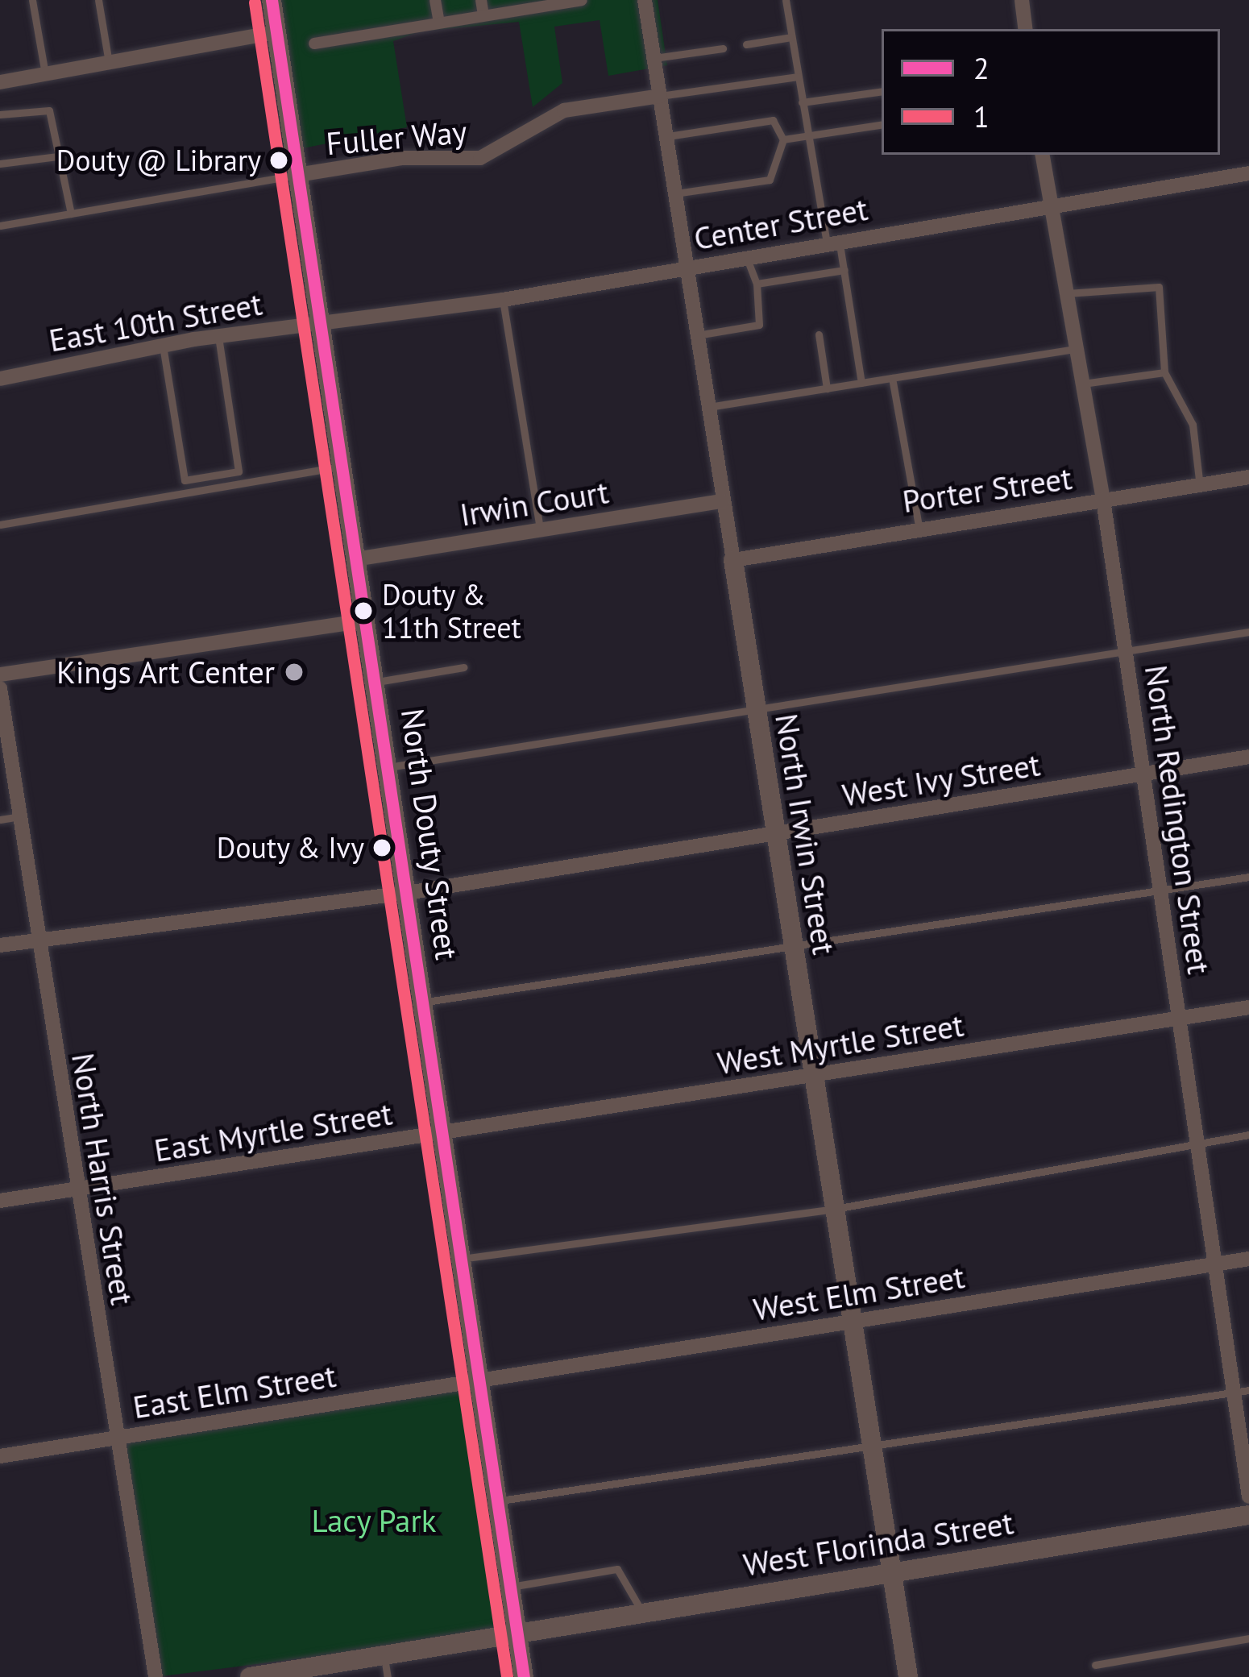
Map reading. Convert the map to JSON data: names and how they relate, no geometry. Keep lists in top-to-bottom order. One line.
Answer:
{"streets":{"street":["Fuller Way","Center Street","East 10th Street","Porter Street","Irwin Court","West Ivy Street","North Redington Street","North Douty Street","North Irwin Street","West Myrtle Street","East Myrtle Street","North Harris Street","West Elm Street","East Elm Street","West Florinda Street"]},"crossings":[["Fuller Way","North Douty Street"],["Fuller Way","North Irwin Street"],["Center Street","East 10th Street"],["Center Street","North Redington Street"],["Center Street","North Douty Street"],["Center Street","North Irwin Street"],["East 10th Street","North Douty Street"],["Porter Street","North Redington Street"],["Porter Street","North Irwin Street"],["Irwin Court","North Douty Street"],["Irwin Court","North Irwin Street"],["West Ivy Street","North Redington Street"],["West Ivy Street","North Douty Street"],["West Ivy Street","North Irwin Street"],["West Ivy Street","North Harris Street"],["North Redington Street","West Myrtle Street"],["North Redington Street","West Elm Street"],["North Douty Street","West Myrtle Street"],["North Douty Street","East Myrtle Street"],["North Douty Street","West Elm Street"],["North Douty Street","East Elm Street"],["North Douty Street","West Florinda Street"],["North Irwin Street","West Myrtle Street"],["North Irwin Street","West Elm Street"],["North Irwin Street","West Florinda Street"],["West Myrtle Street","East Myrtle Street"],["East Myrtle Street","North Harris Street"],["North Harris Street","East Elm Street"],["West Elm Street","East Elm Street"]],"parks":["Lacy Park"],"places":["Douty @ Library","Douty & 11th Street","Kings Art Center","Douty & Ivy"],"lines":["transit line 2","transit line 1"],"legend":["2","1"]}
